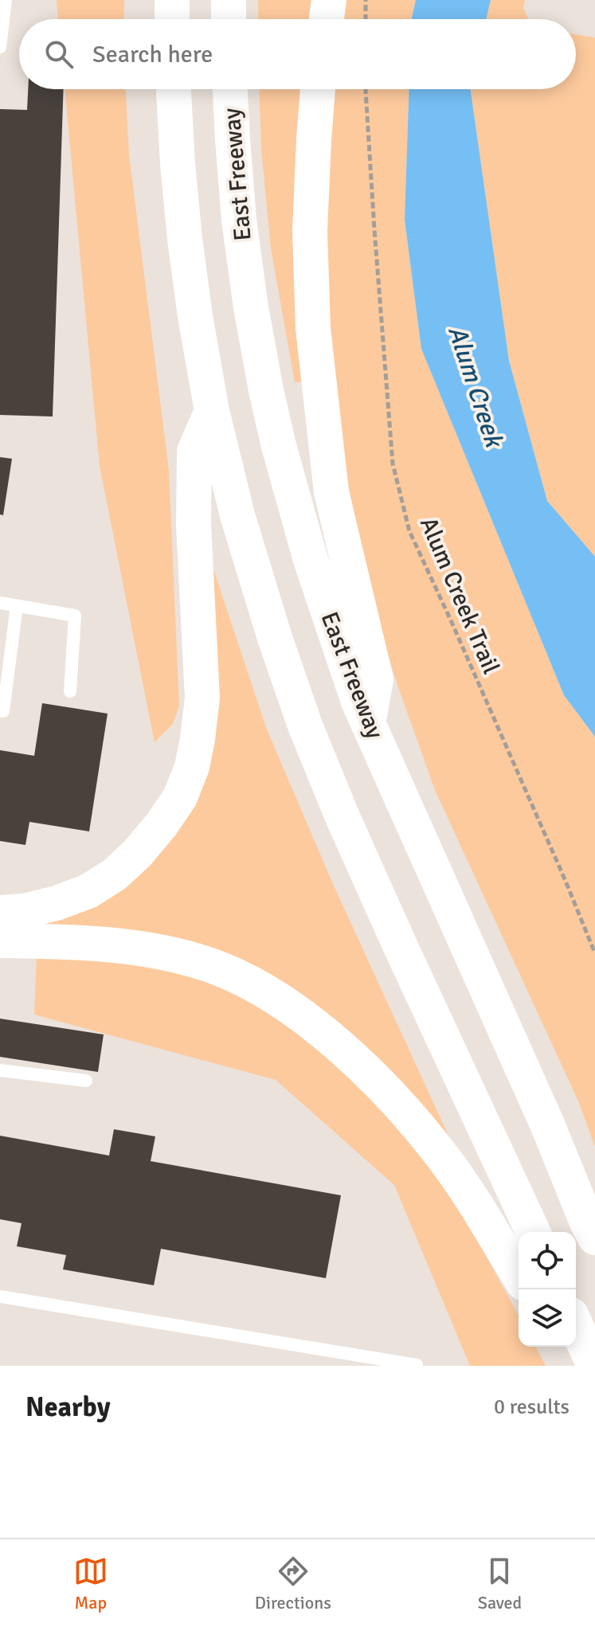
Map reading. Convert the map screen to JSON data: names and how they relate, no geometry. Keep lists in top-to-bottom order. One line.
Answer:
{"streets":{"highway":["East Freeway"],"path":["Alum Creek Trail"]},"water":["Alum Creek"],"page":{"search":"Search here","heading":["Nearby","0 results"],"nav":["Map","Directions","Saved"]}}
